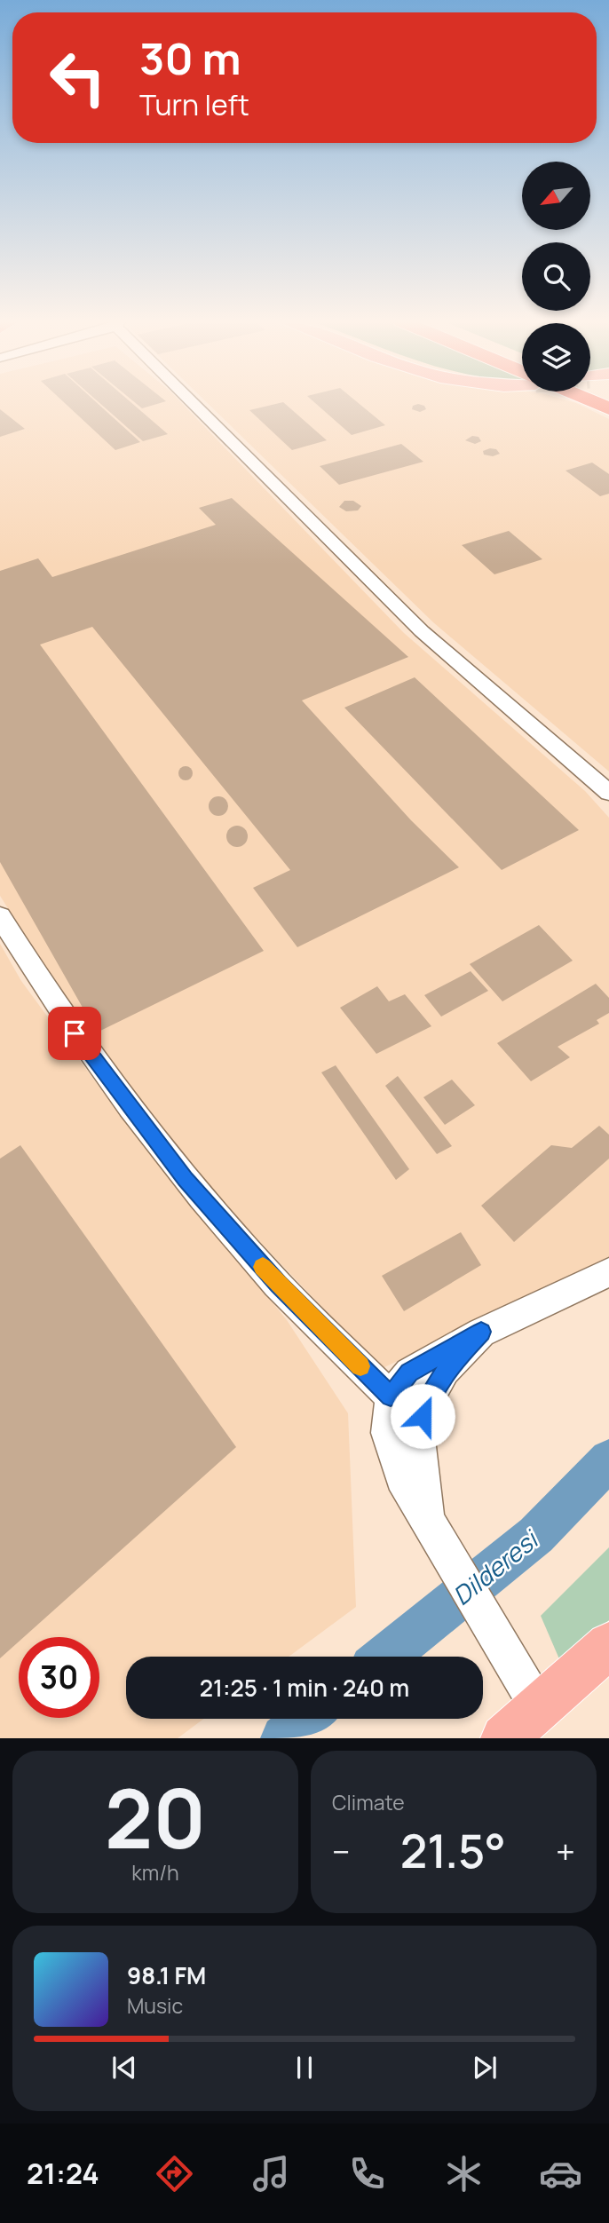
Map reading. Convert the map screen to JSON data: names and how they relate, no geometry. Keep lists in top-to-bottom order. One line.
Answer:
{"water":["Dilderesi"],"north":"bottom left","page":{"turn":["30 m","Turn left"],"limit":"30","trip":"21:25 · 1 min · 240 m","tile":[["20","km/h"],"Climate"],"heat":["−","21.5°","+"],"song":["98.1 FM","Music"],"tabs":"21:24"}}
